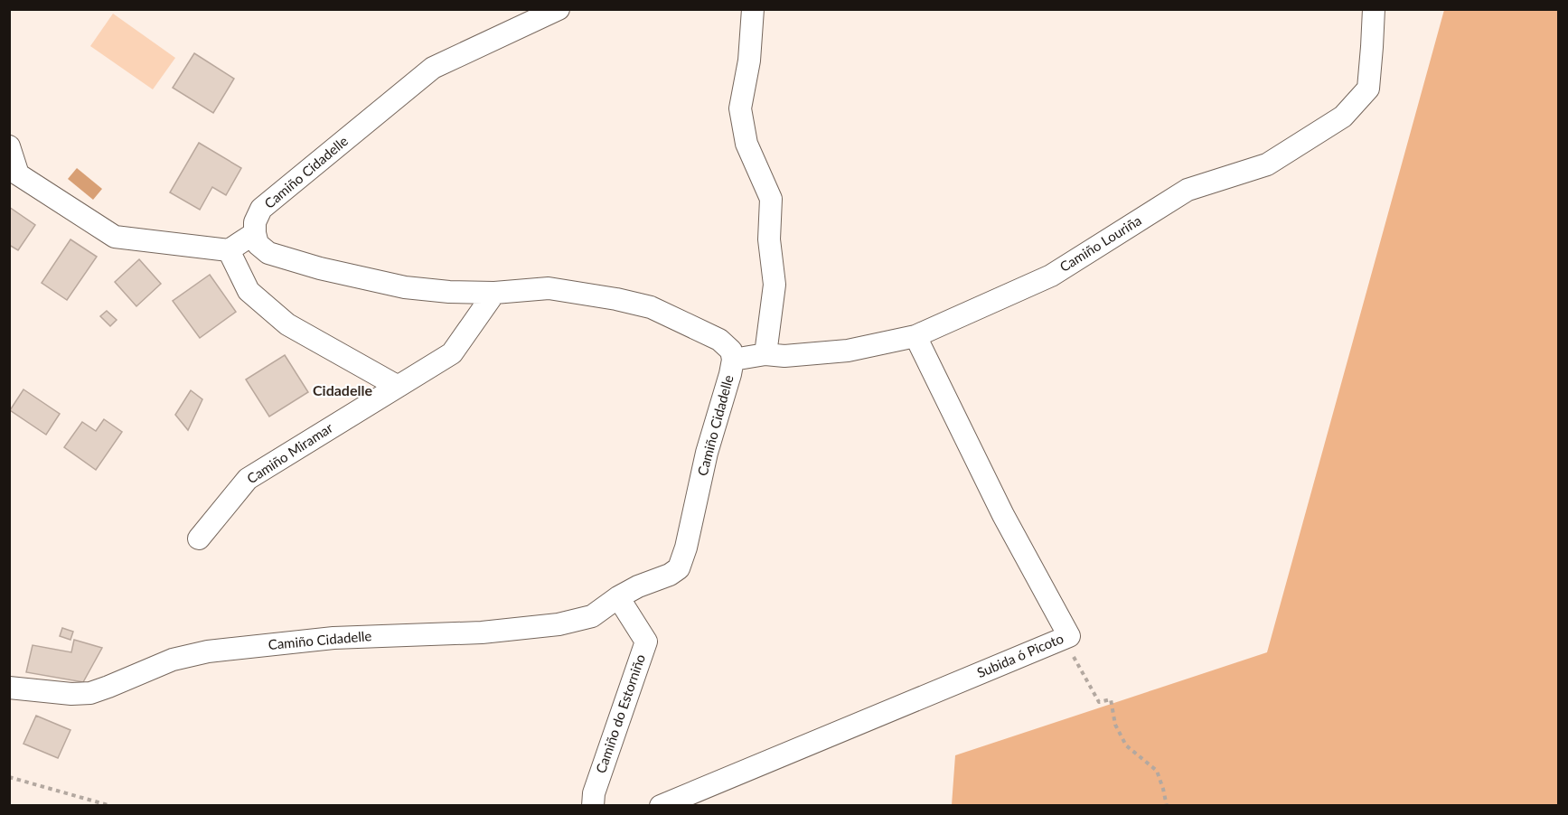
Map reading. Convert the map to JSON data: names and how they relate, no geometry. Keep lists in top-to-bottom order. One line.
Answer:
{"streets":{"street":["Camiño Cidadelle","Camiño Louriña","Camiño Miramar","Subida ó Picoto","Camiño do Estorniño"]},"crossings":[["Camiño Cidadelle","Camiño Louriña"],["Camiño Cidadelle","Camiño Miramar"],["Camiño Cidadelle","Camiño do Estorniño"],["Camiño Louriña","Subida ó Picoto"]],"districts":["Cidadelle"]}
